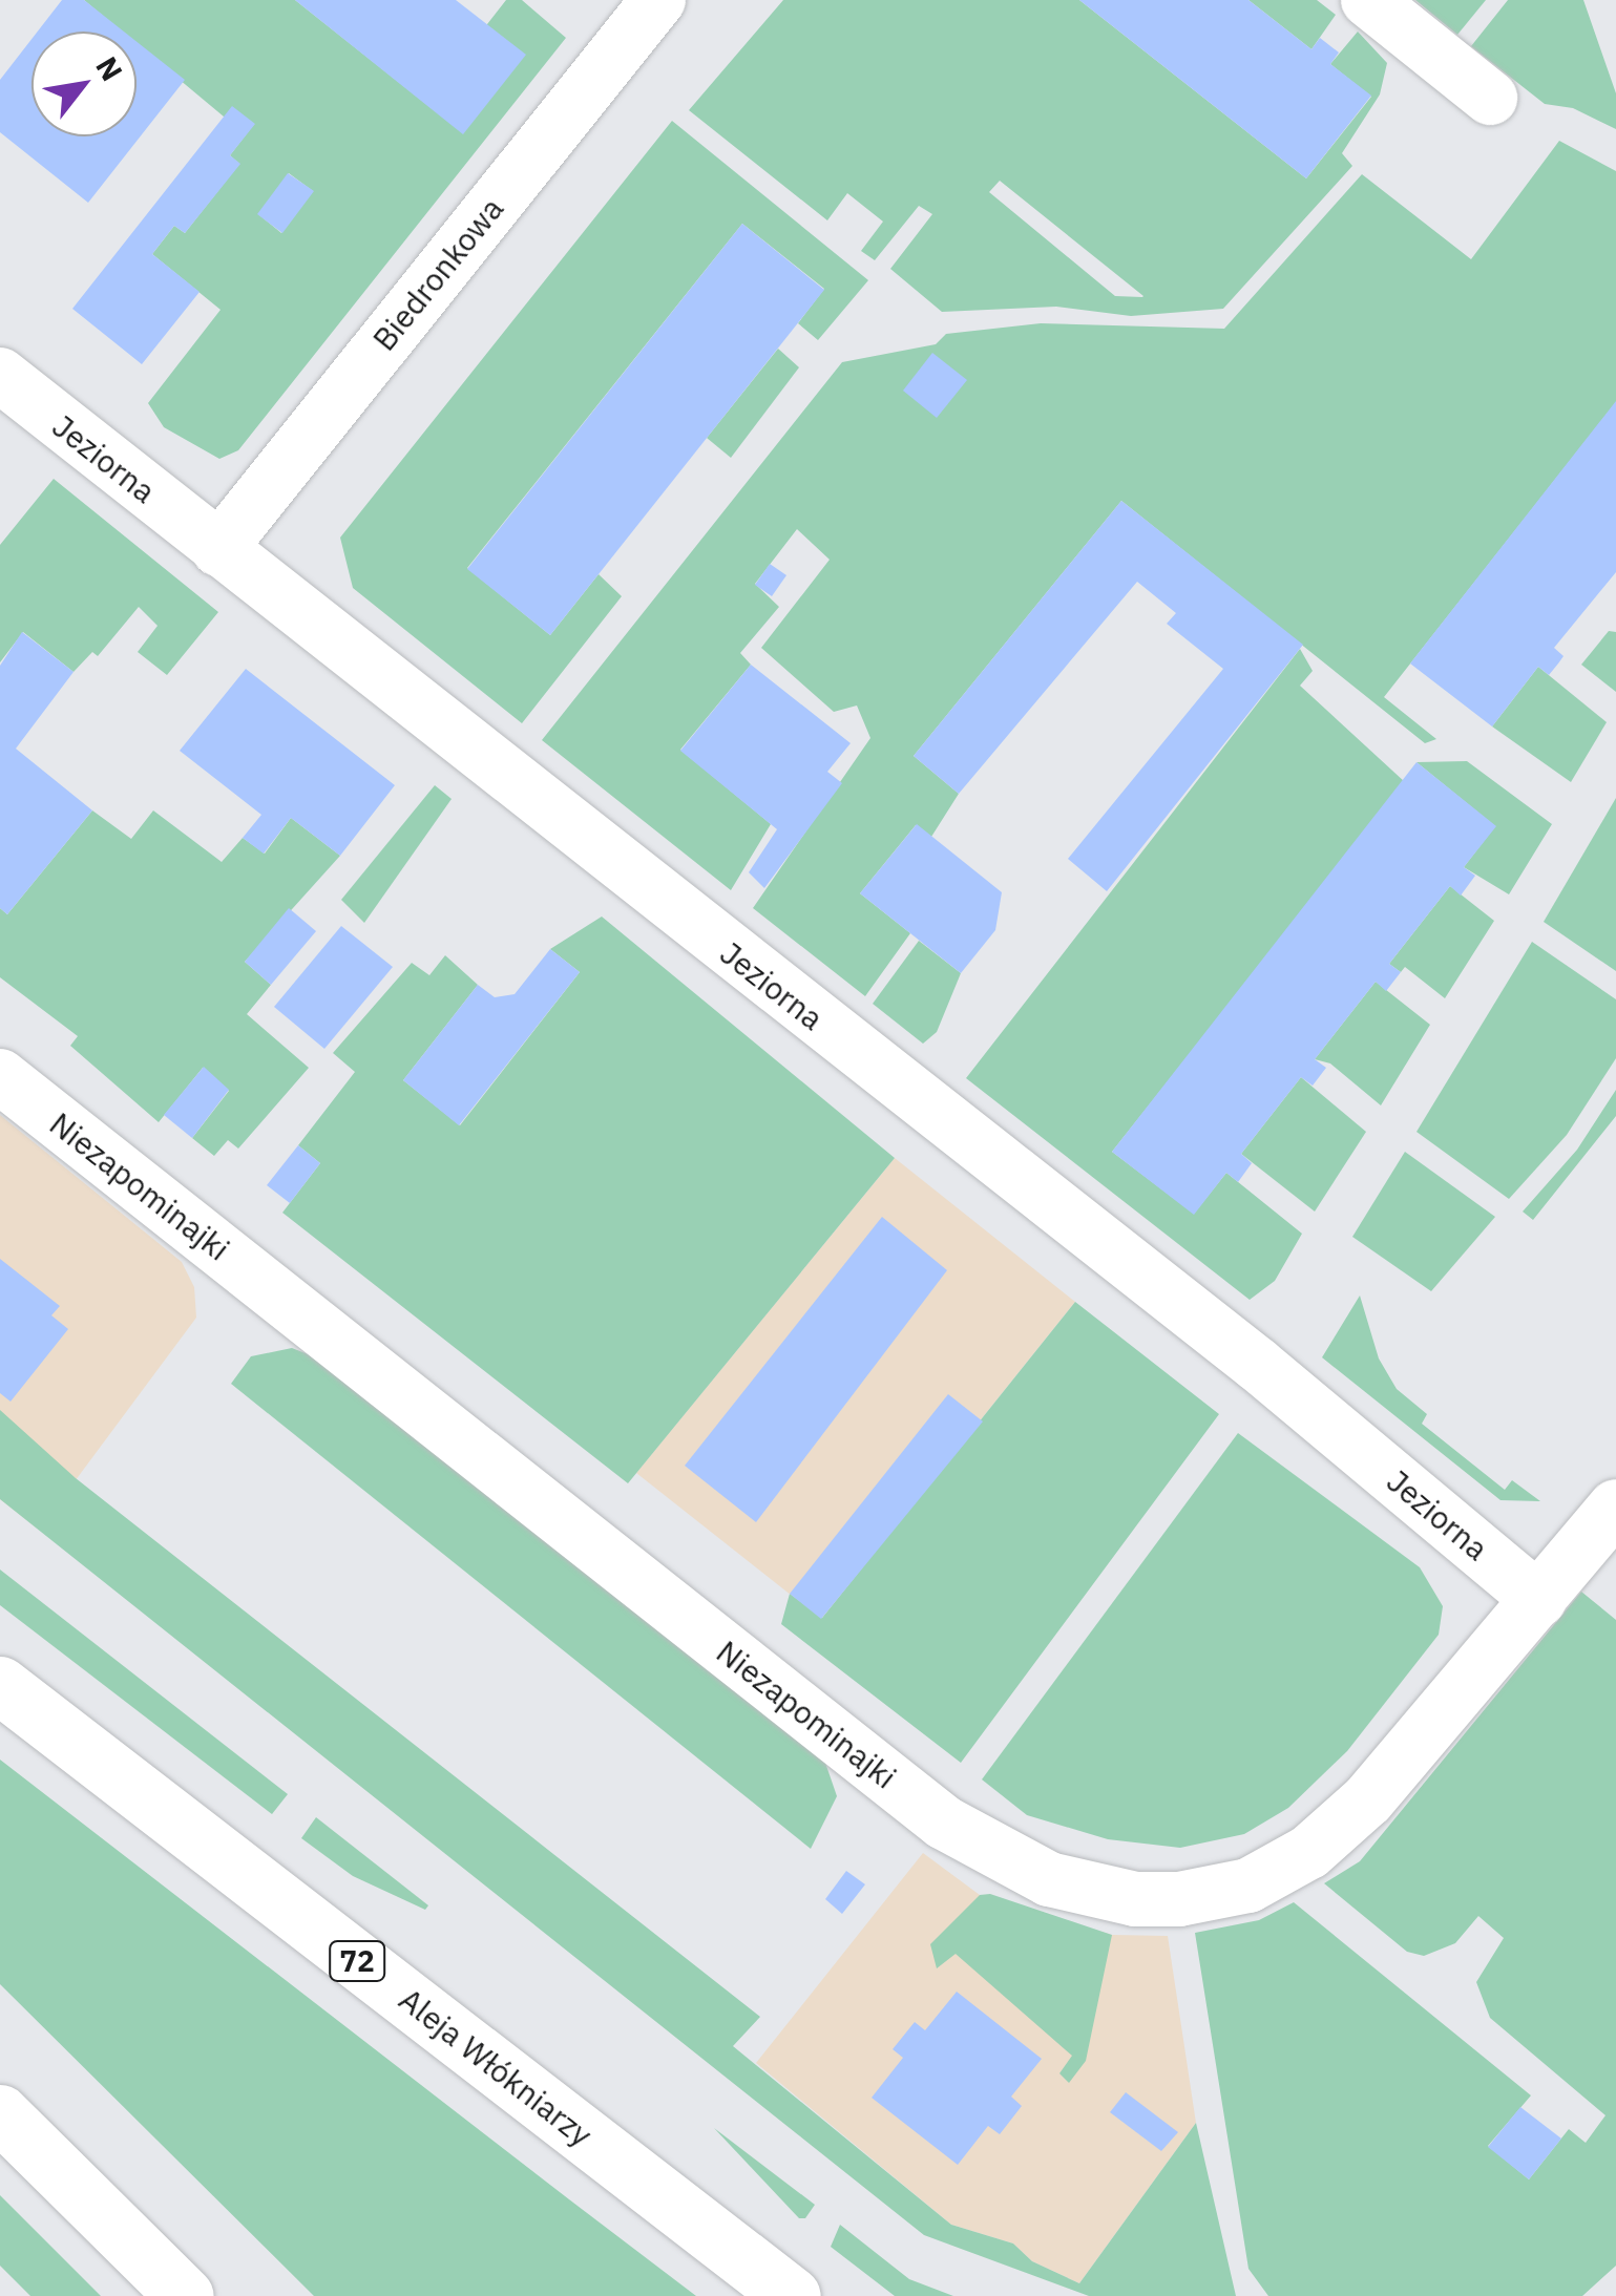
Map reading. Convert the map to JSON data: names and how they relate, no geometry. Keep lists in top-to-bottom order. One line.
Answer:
{"streets":{"main road":["72","Aleja Włókniarzy"],"street":["Biedronkowa","Jeziorna","Niezapominajki"]},"crossings":[["Biedronkowa","Jeziorna"],["Jeziorna","Niezapominajki"]],"north":"top right"}
